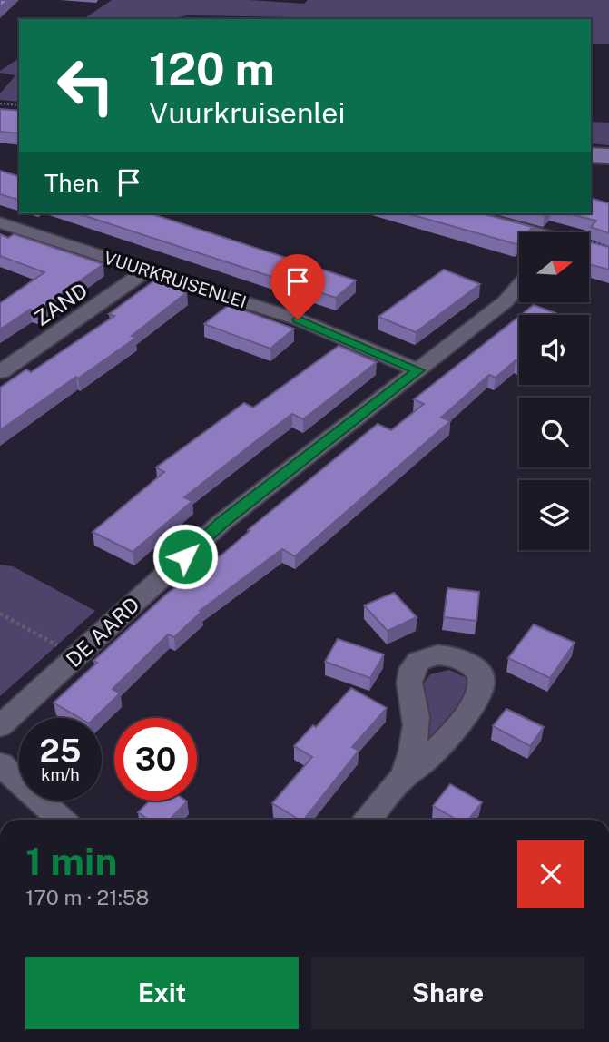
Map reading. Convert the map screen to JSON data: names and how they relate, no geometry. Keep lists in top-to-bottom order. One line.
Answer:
{"streets":{"street":["VUURKRUISENLEI","ZAND","DE AARD"]},"crossings":[["VUURKRUISENLEI","ZAND"],["VUURKRUISENLEI","DE AARD"]],"north":"right","page":{"turn":["120 m","Vuurkruisenlei"],"then":"Then","speed":"25 km/h","limit":"30","heading":["1 min","170 m · 21:58"],"buttons":["Exit","Share"]}}
